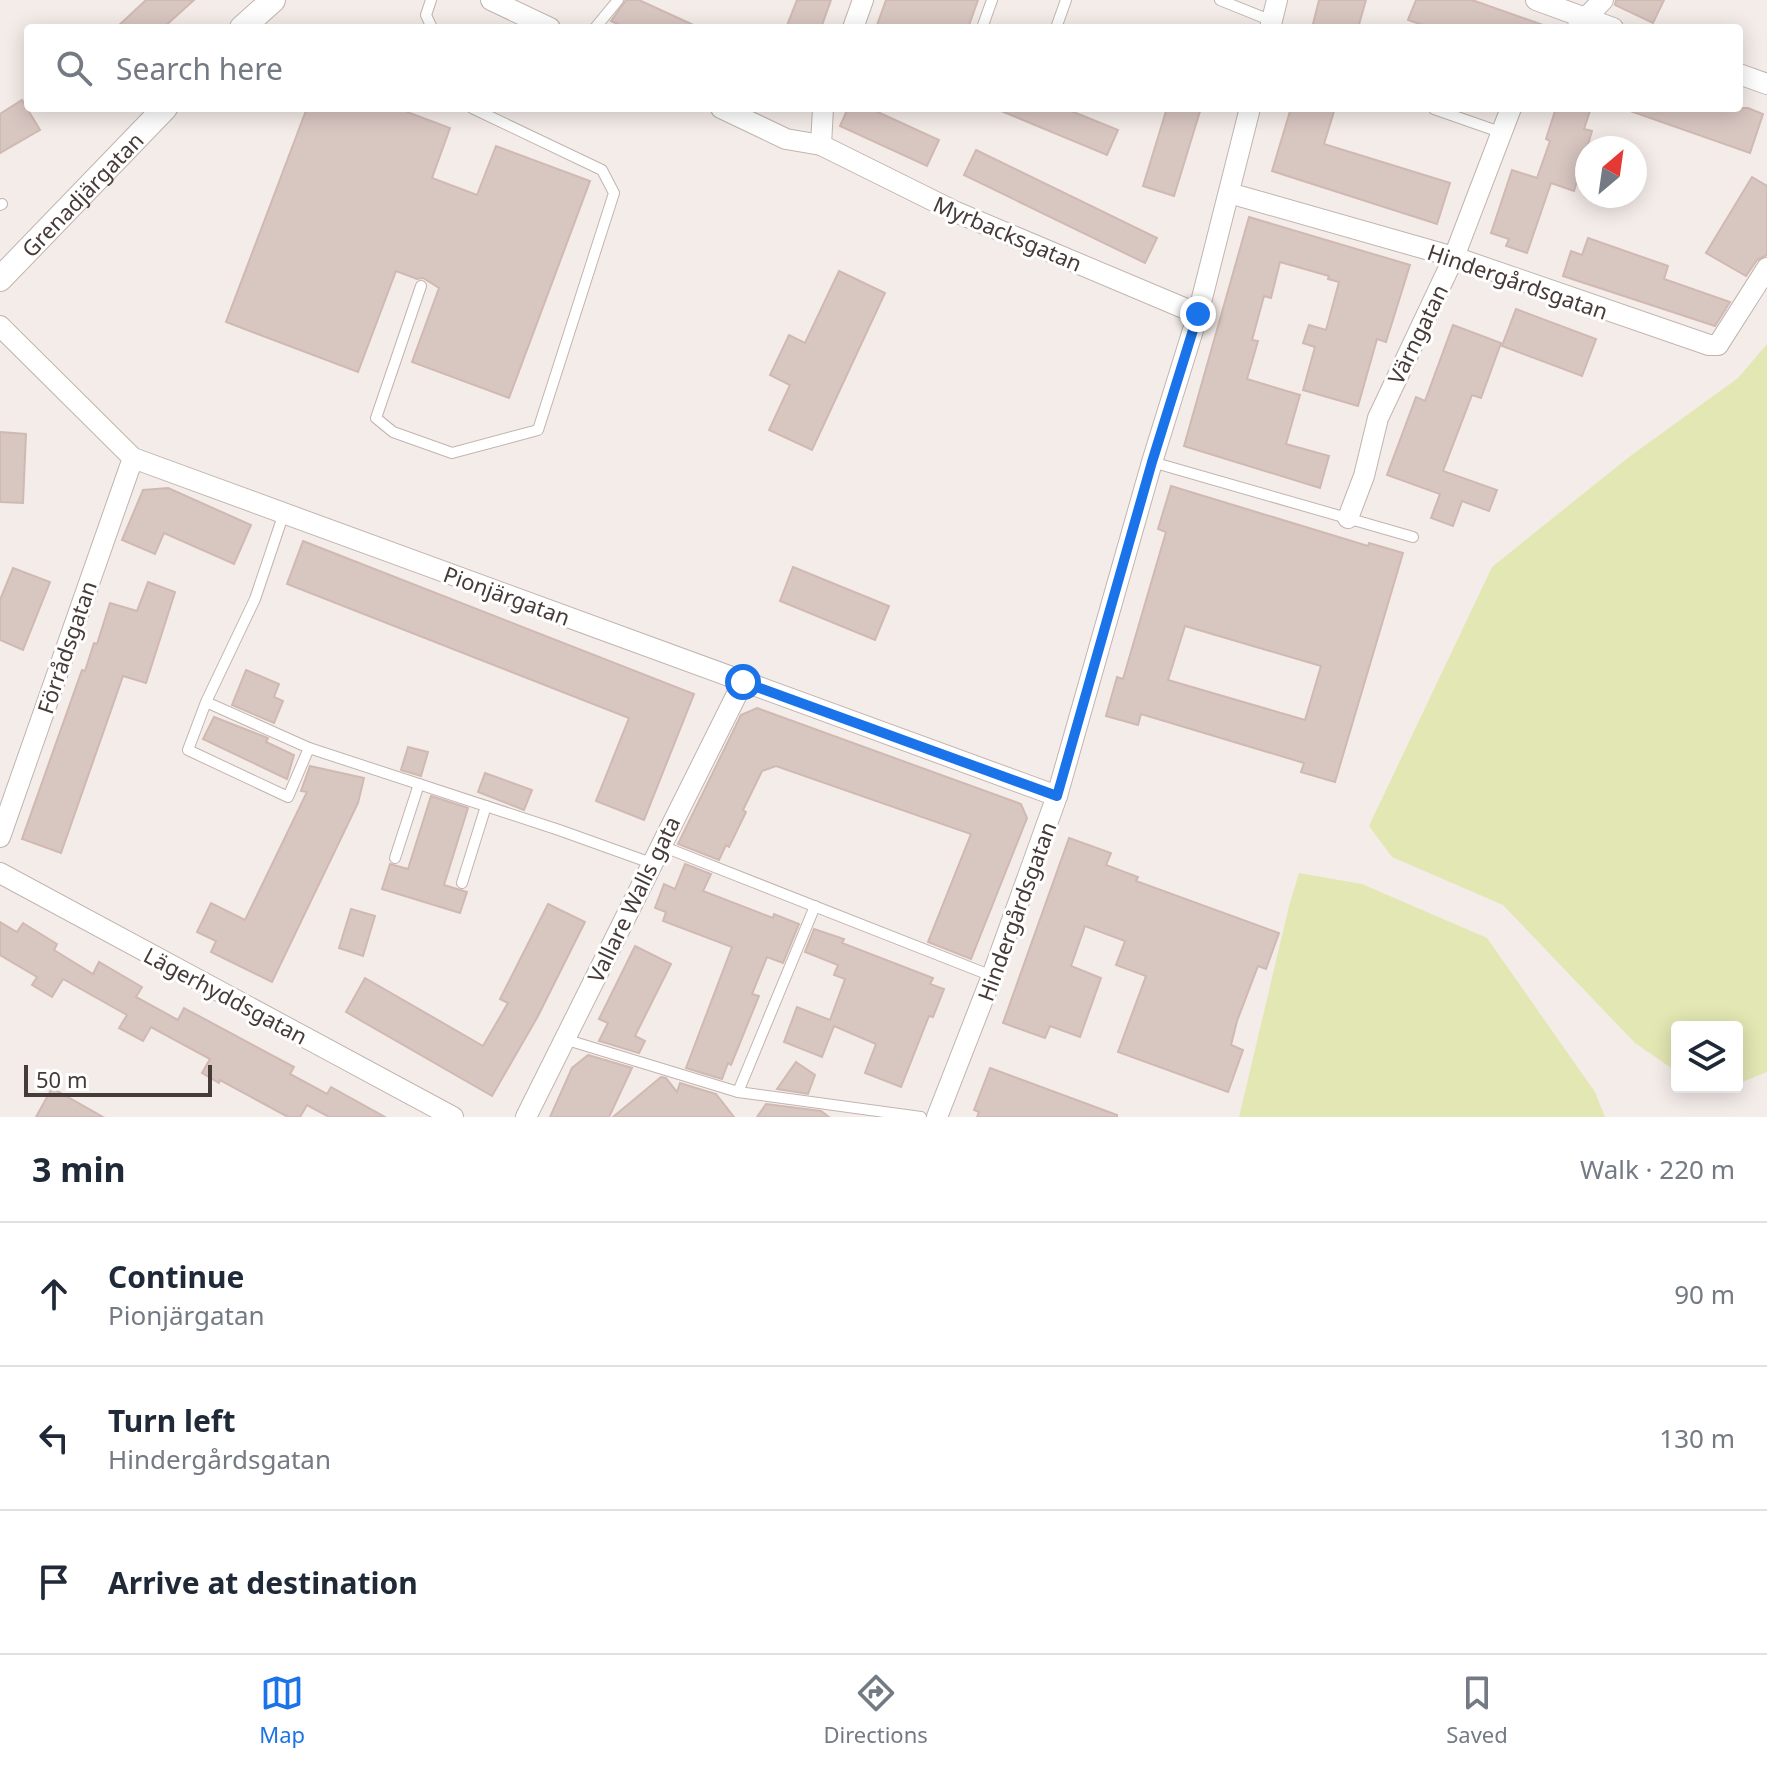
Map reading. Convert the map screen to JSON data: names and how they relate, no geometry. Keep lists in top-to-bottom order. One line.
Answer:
{"streets":{"street":["Grenadjärgatan","Myrbacksgatan","Hindergårdsgatan","Värngatan","Pionjärgatan","Förrådsgatan","Vallare Walls gata","Lägerhyddsgatan"]},"crossings":[["Myrbacksgatan","Hindergårdsgatan"],["Hindergårdsgatan","Värngatan"],["Hindergårdsgatan","Pionjärgatan"],["Pionjärgatan","Förrådsgatan"],["Pionjärgatan","Vallare Walls gata"]],"scale_bar":"50 m","north":"top right","page":{"search":"Search here","scale":"50 m","heading":["3 min","Walk · 220 m"],"list":[["Continue","Pionjärgatan","90 m"],["Turn left","Hindergårdsgatan","130 m"],"Arrive at destination"],"nav":["Map","Directions","Saved"]}}
